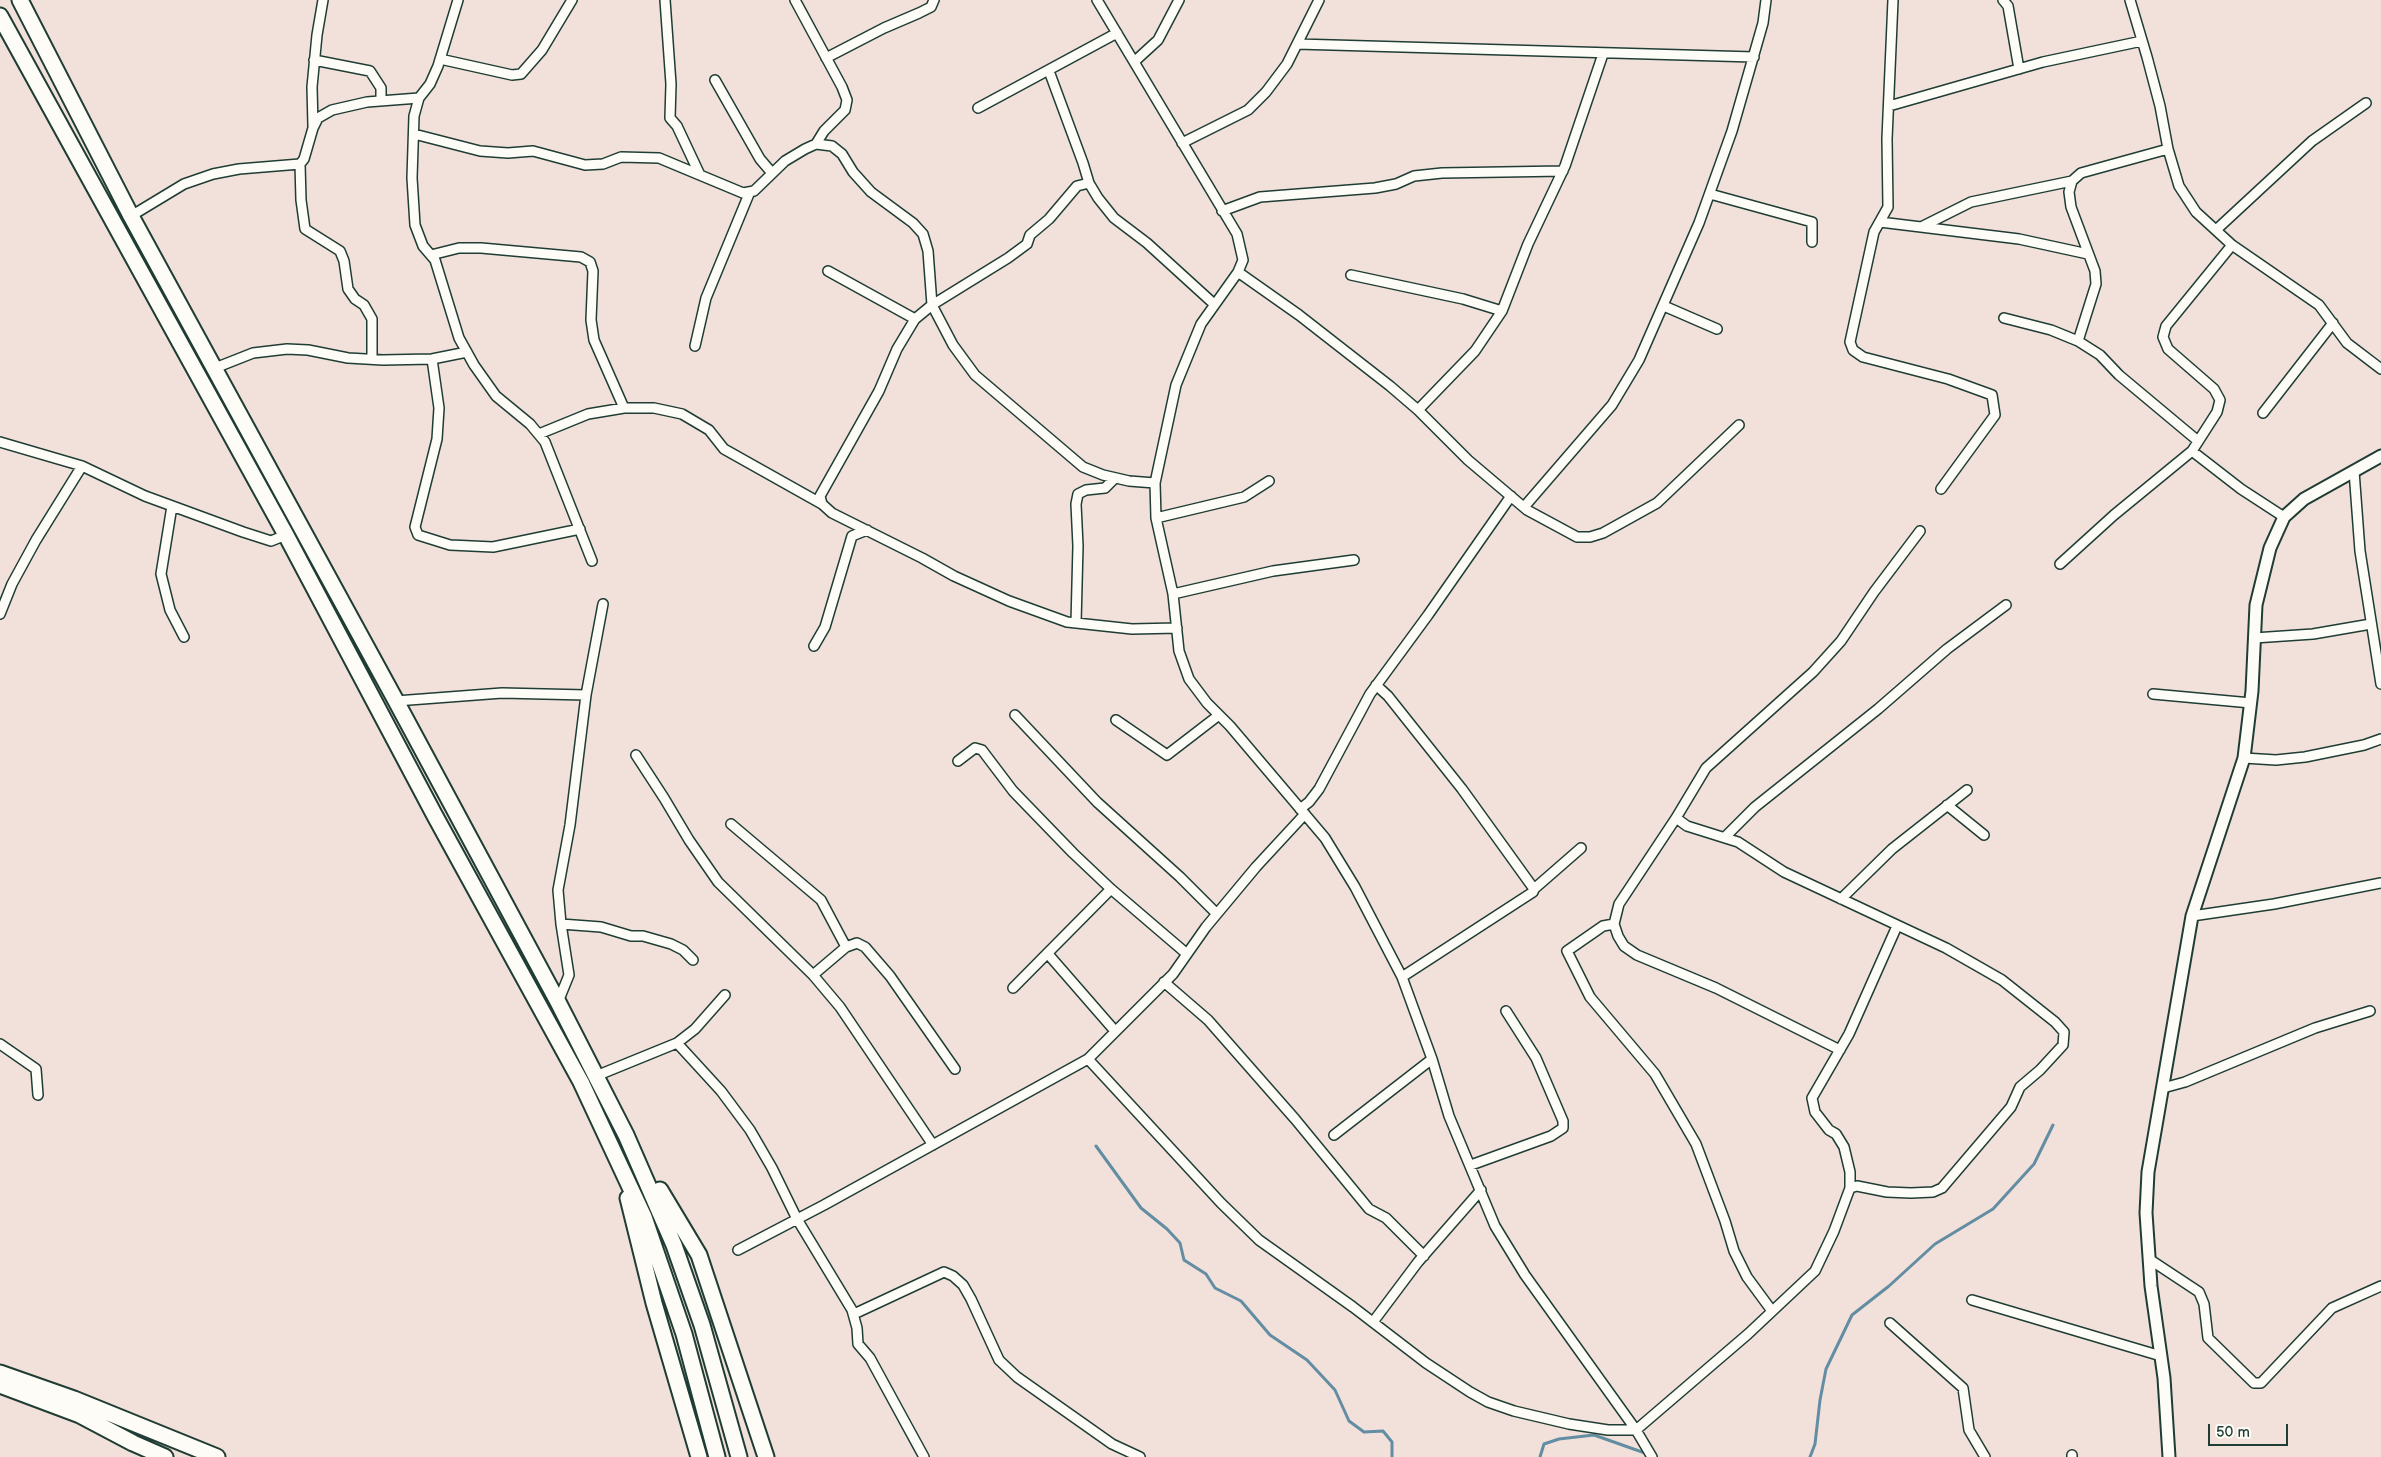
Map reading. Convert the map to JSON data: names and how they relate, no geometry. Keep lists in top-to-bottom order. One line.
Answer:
{"scale_bar":"50 m"}
